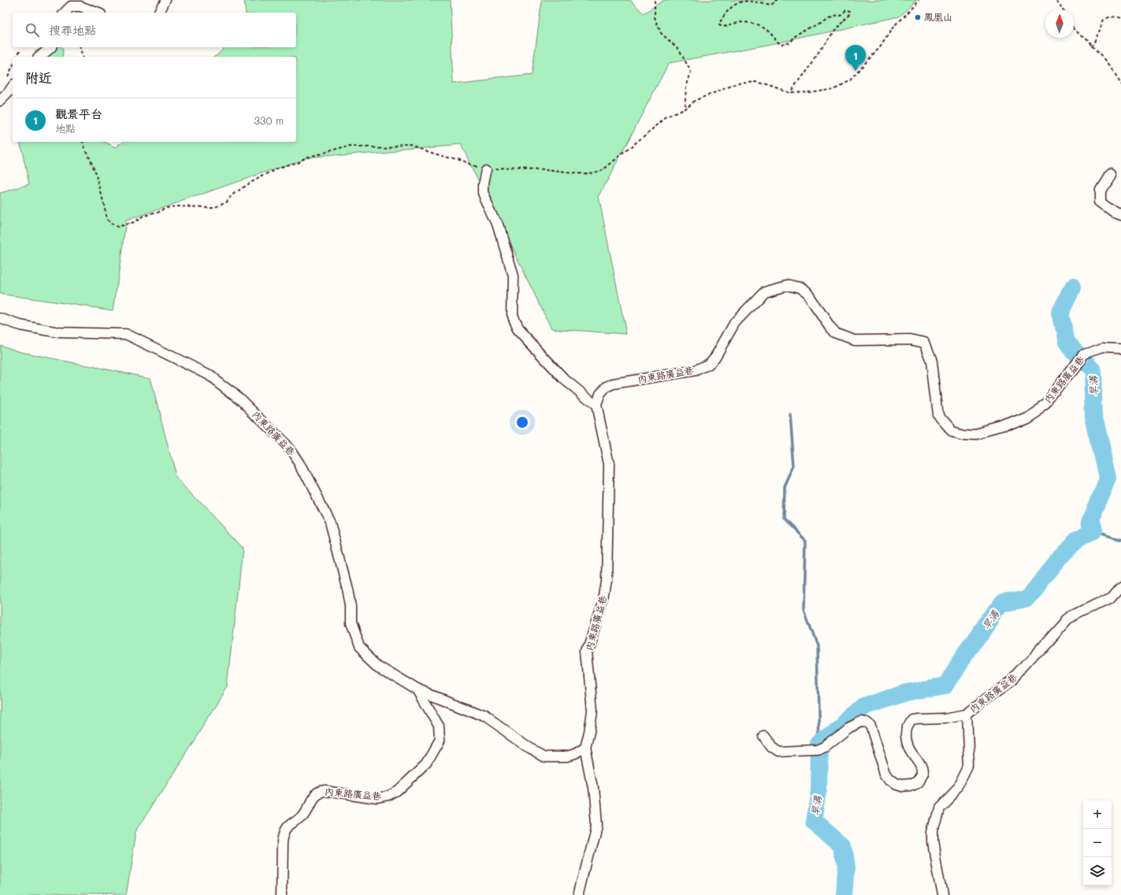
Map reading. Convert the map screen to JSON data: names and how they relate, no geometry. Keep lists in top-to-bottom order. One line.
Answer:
{"streets":{"street":["內東路廣益巷"]},"water":["旱溝"],"places":["鳳凰山"],"north":"top","page":{"search":"搜尋地點","pins":"1","heading":"附近","list":[{"mark":"1","name":"觀景平台","note":"地點","value":"330 m"}],"map_buttons":["+","−"]}}
